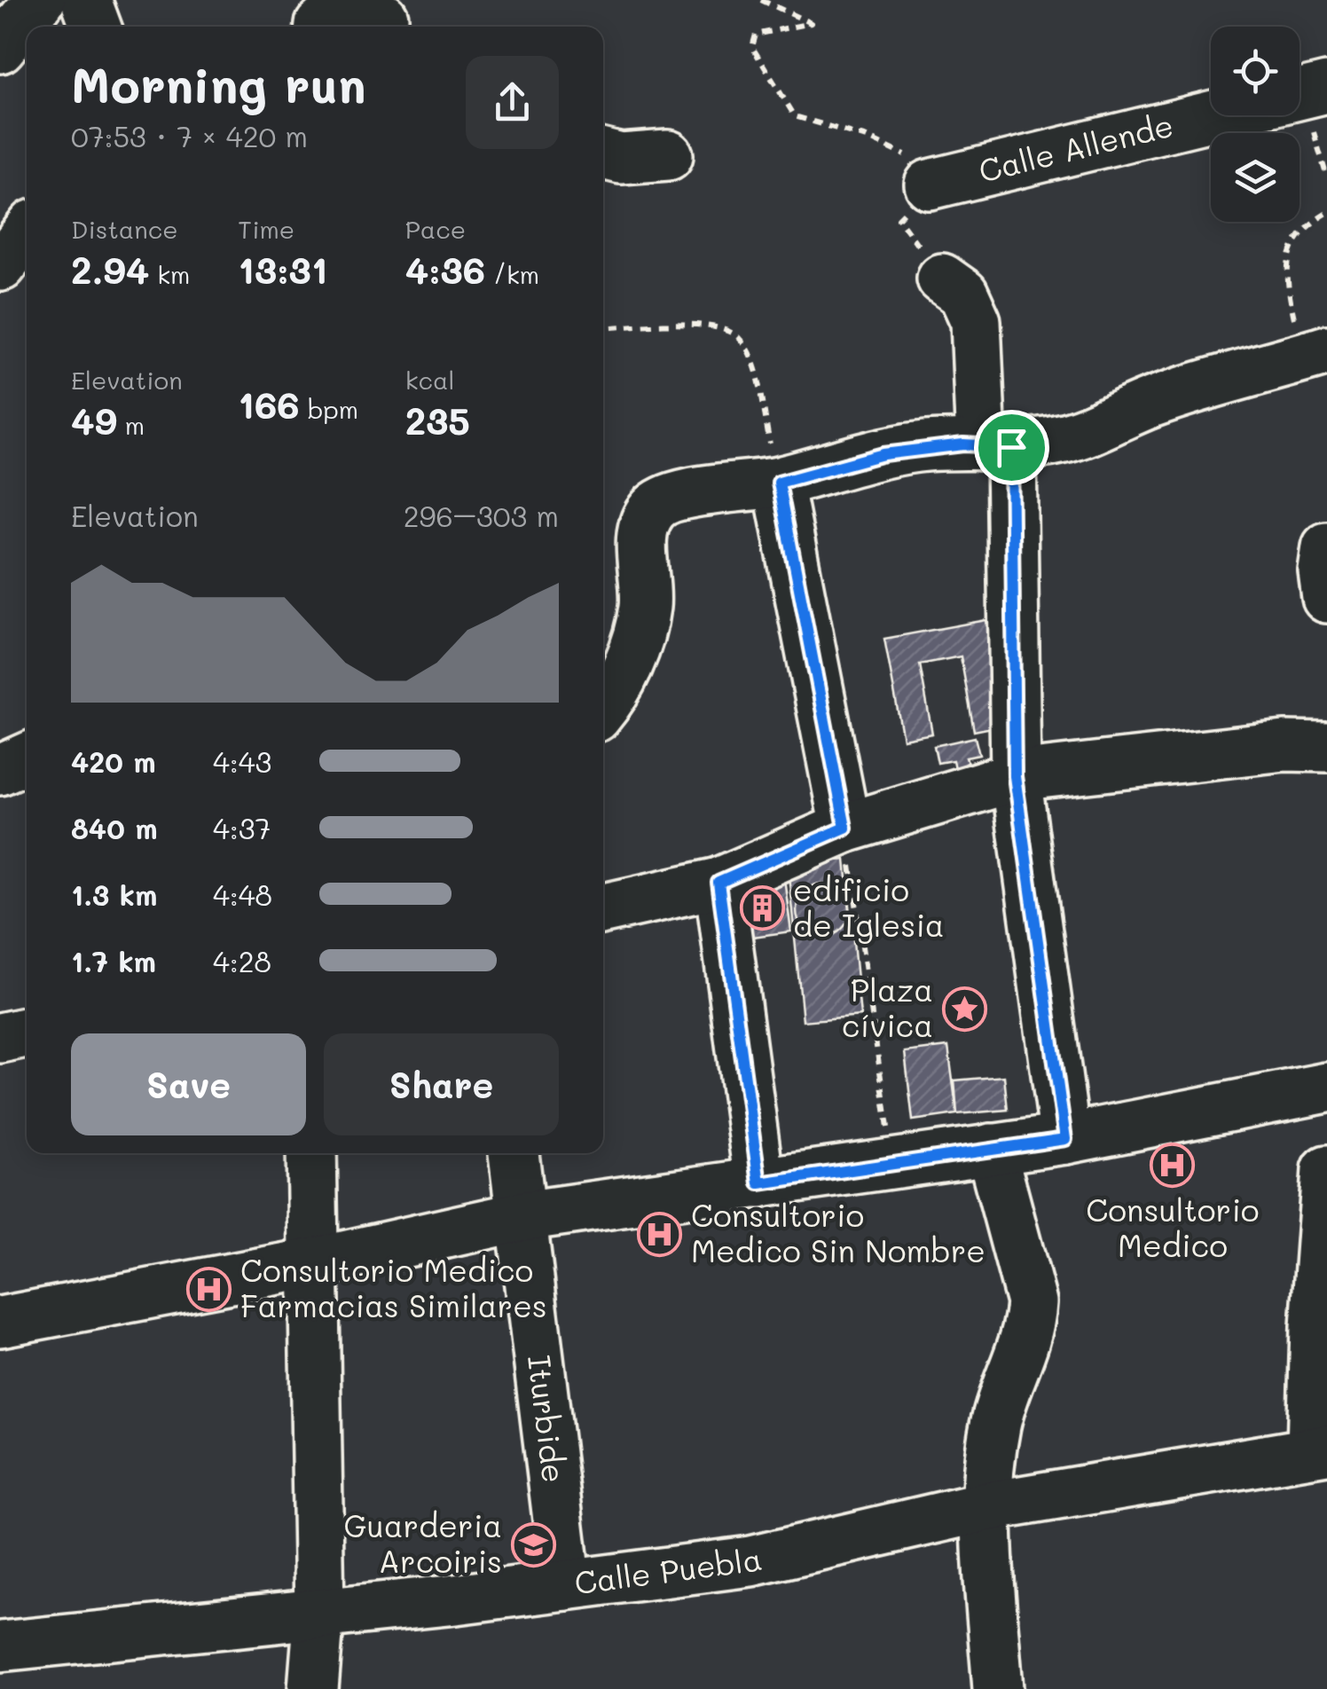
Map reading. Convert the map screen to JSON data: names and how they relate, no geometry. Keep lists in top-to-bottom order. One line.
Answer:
{"streets":{"street":["Calle Allende","Iturbide","Calle Puebla"]},"crossings":[["Iturbide","Calle Puebla"]],"places":{"building":["edificio de Iglesia"],"place":["Plaza cívica"],"hospital":["Consultorio Medico","Consultorio Medico Sin Nombre","Consultorio Medico Farmacias Similares"],"school or university":["Guarderia Arcoiris"]},"page":{"heading":["Morning run","07:53 · 7 × 420 m"],"stats":[["Distance","2.94 km"],["Time","13:31"],["Pace","4:36 /km"],["Elevation","49 m"],["166 bpm"],["kcal","235"]],"chart":["Elevation","296–303 m"],"list":[{"name":"420 m","note":"4:43"},{"name":"840 m","note":"4:37"},{"name":"1.3 km","note":"4:48"},{"name":"1.7 km","note":"4:28"}],"buttons":["Save","Share"]}}
